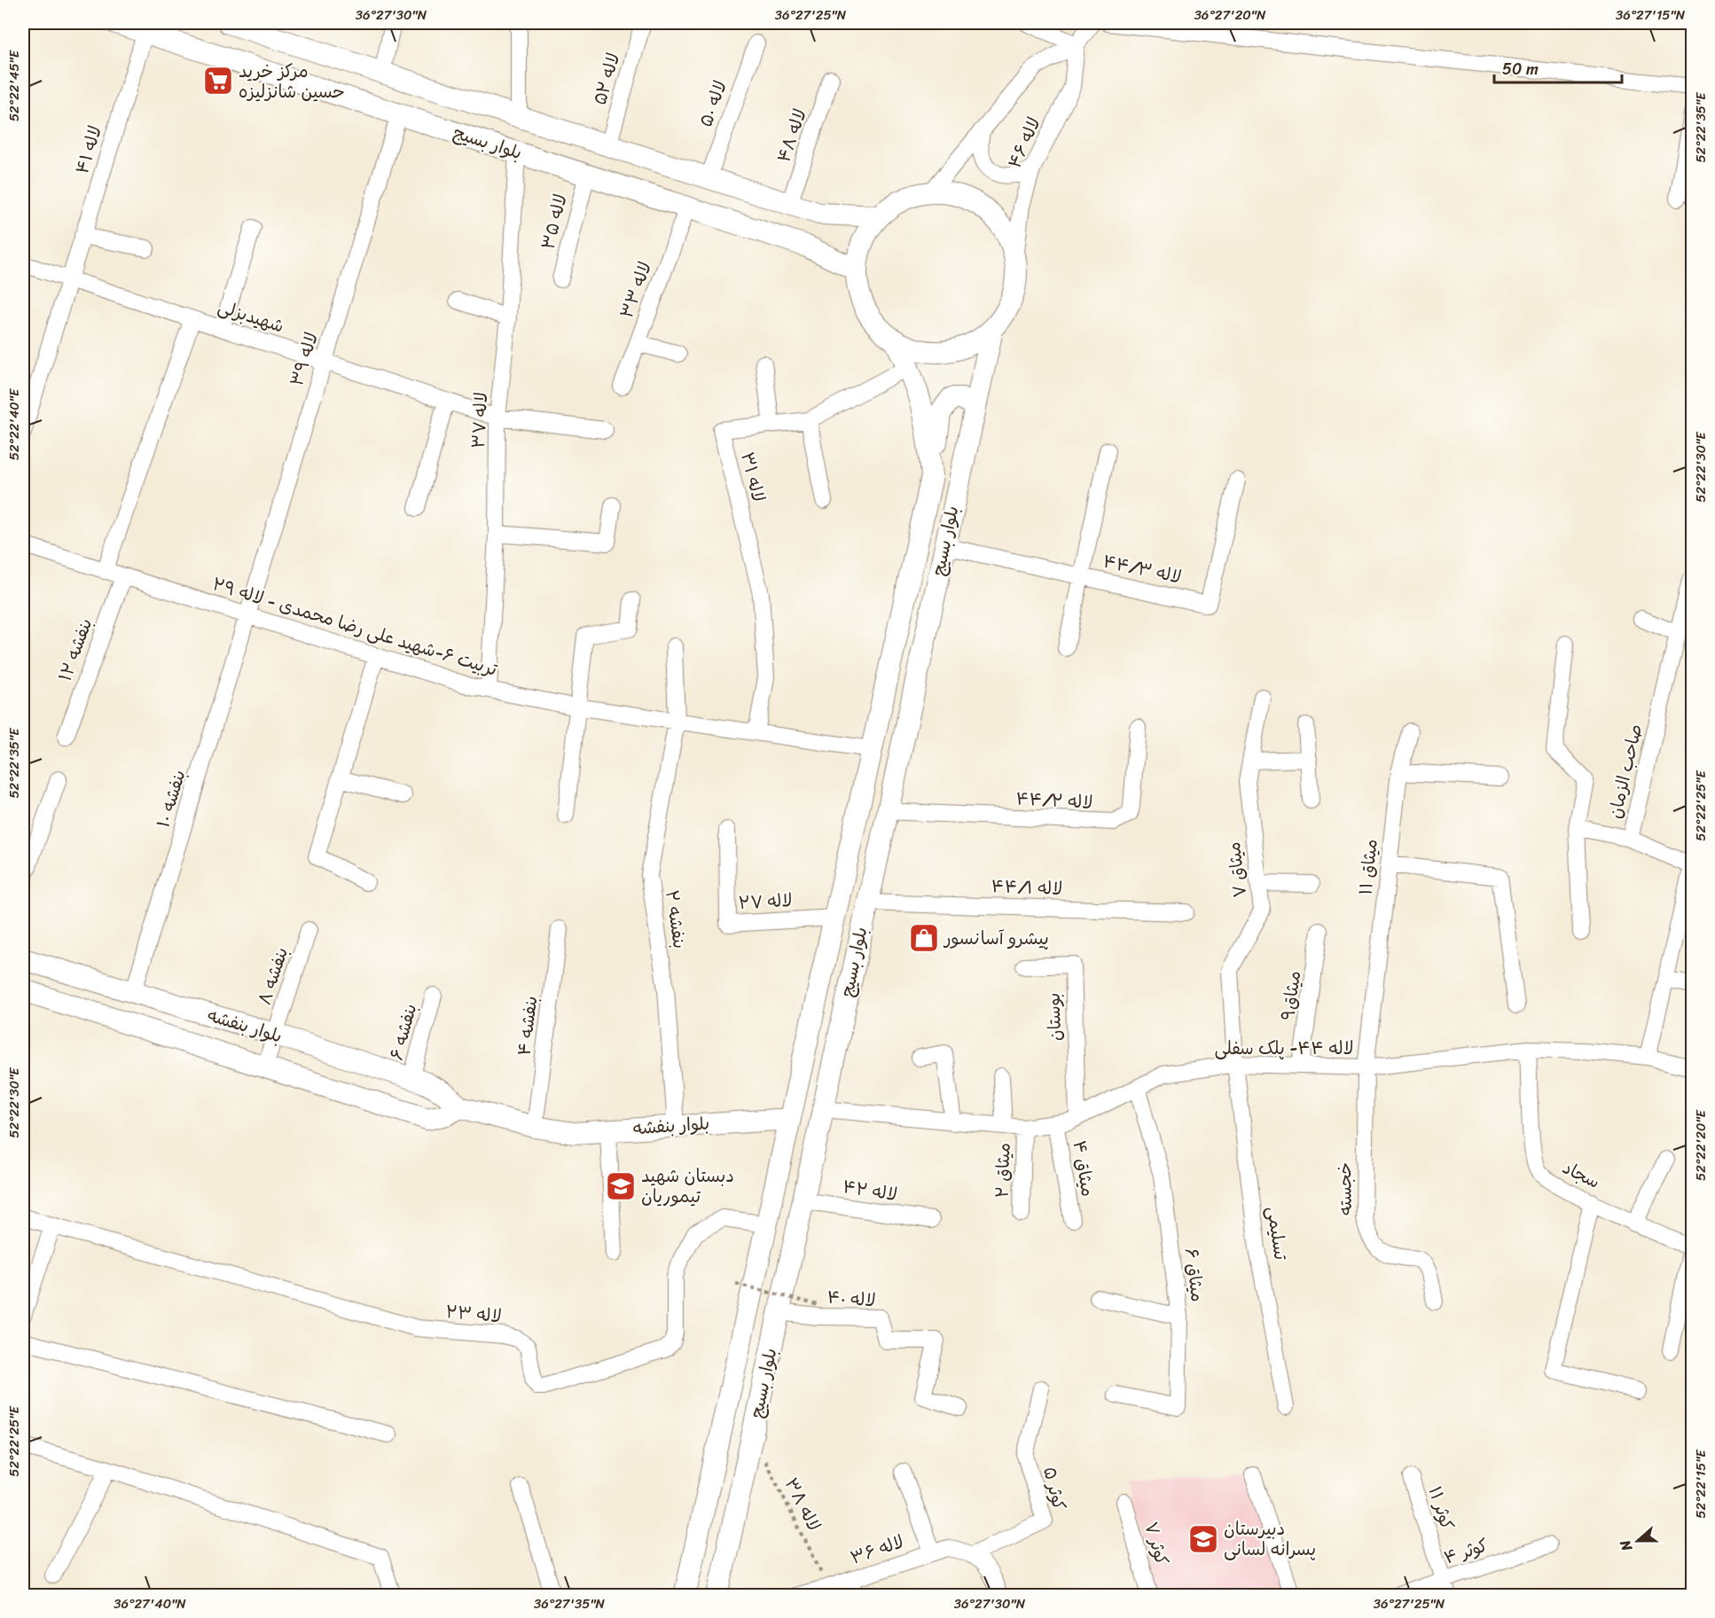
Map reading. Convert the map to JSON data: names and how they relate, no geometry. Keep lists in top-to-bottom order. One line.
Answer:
{"streets":{"main road":["بلوار بسیج","بلوار بنفشه"],"street":["لاله ۵۲","لاله ۵۰","لاله ۴۸","لاله ۴۶","لاله ۴۱","لاله ۳۵","لاله ۳۳","شهیدبزلی","لاله ۳۹","لاله ۳۷","لاله ۳۱","لاله ۴۴/۳","تربیت ۶-شهید علی رضا محمدی - لاله ۲۹","بنفشه ۱۲","صاحب الزمان","بنفشه ۱۰","لاله ۴۴/۲","میثاق ۱۱","میثاق ۷","لاله ۴۴/۱","لاله ۲۷","بنفشه ۲","بنفشه ۸","میثاق۹","بوستان","بنفشه ۴","بنفشه ۶","لاله ۴۴- پلک سفلی","میثاق ۴","میثاق ۲","سجاد","خجسته","لاله ۴۲","تسلیمی","میثاق ۶","لاله ۴۰","لاله ۲۳","کوثر ۵","کوثر ۱۱","کوثر ۷","لاله ۳۶","کوثر ۴"],"path":["لاله ۳۸"]},"crossings":[["لاله ۵۲","بلوار بسیج"],["لاله ۵۰","بلوار بسیج"],["لاله ۴۸","بلوار بسیج"],["بلوار بسیج","لاله ۴۶"],["بلوار بسیج","لاله ۴۱"],["بلوار بسیج","لاله ۳۵"],["بلوار بسیج","لاله ۳۳"],["بلوار بسیج","لاله ۳۹"],["بلوار بسیج","لاله ۳۷"],["بلوار بسیج","لاله ۳۱"],["بلوار بسیج","لاله ۴۴/۳"],["بلوار بسیج","تربیت ۶-شهید علی رضا محمدی - لاله ۲۹"],["بلوار بسیج","لاله ۴۴/۲"],["بلوار بسیج","لاله ۴۴/۱"],["بلوار بسیج","لاله ۲۷"],["بلوار بسیج","بلوار بنفشه"],["بلوار بسیج","لاله ۴۴- پلک سفلی"],["بلوار بسیج","لاله ۴۲"],["بلوار بسیج","لاله ۴۰"],["بلوار بسیج","لاله ۲۳"],["بلوار بسیج","لاله ۳۸"],["لاله ۴۱","شهیدبزلی"],["شهیدبزلی","لاله ۳۹"],["شهیدبزلی","لاله ۳۷"],["لاله ۳۹","تربیت ۶-شهید علی رضا محمدی - لاله ۲۹"],["لاله ۳۹","بنفشه ۱۰"],["لاله ۳۷","تربیت ۶-شهید علی رضا محمدی - لاله ۲۹"],["لاله ۳۱","تربیت ۶-شهید علی رضا محمدی - لاله ۲۹"],["تربیت ۶-شهید علی رضا محمدی - لاله ۲۹","بنفشه ۱۲"],["تربیت ۶-شهید علی رضا محمدی - لاله ۲۹","بنفشه ۱۰"],["تربیت ۶-شهید علی رضا محمدی - لاله ۲۹","بنفشه ۲"],["صاحب الزمان","لاله ۴۴- پلک سفلی"],["بنفشه ۱۰","بلوار بنفشه"],["میثاق ۱۱","لاله ۴۴- پلک سفلی"],["میثاق ۱۱","خجسته"],["میثاق ۷","لاله ۴۴- پلک سفلی"],["میثاق ۷","تسلیمی"],["بنفشه ۲","بلوار بنفشه"],["بنفشه ۸","بلوار بنفشه"],["میثاق۹","لاله ۴۴- پلک سفلی"],["بوستان","لاله ۴۴- پلک سفلی"],["بلوار بنفشه","بنفشه ۴"],["بلوار بنفشه","بنفشه ۶"],["لاله ۴۴- پلک سفلی","میثاق ۴"],["لاله ۴۴- پلک سفلی","میثاق ۲"],["لاله ۴۴- پلک سفلی","سجاد"],["لاله ۴۴- پلک سفلی","خجسته"],["لاله ۴۴- پلک سفلی","تسلیمی"],["لاله ۴۴- پلک سفلی","میثاق ۶"],["کوثر ۵","لاله ۳۶"],["لاله ۳۸","لاله ۳۶"],["کوثر ۱۱","کوثر ۴"]],"places":{"supermarket":["مرکز خرید حسین شانزلیزه"],"shop":["پیشرو آسانسور"],"school or university":["دبستان شهید تیموریان","دبیرستان پسرانه لسانی"]},"scale_bar":"50 m","north":"left","coordinates":["36°27'30\"N","36°27'25\"N","36°27'20\"N","36°27'15\"N","52°22'45\"E","52°22'35\"E","52°22'40\"E","52°22'30\"E","52°22'25\"E","52°22'20\"E","52°22'15\"E","36°27'40\"N","36°27'35\"N"]}
